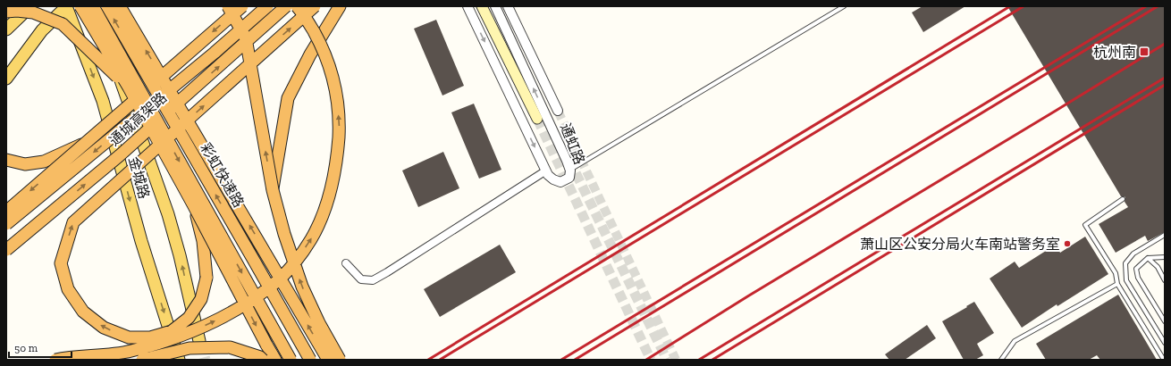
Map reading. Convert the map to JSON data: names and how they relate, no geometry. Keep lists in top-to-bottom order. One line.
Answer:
{"streets":{"highway":["通城高架路","彩虹快速路"],"main road":["金城路"],"street":["通虹路"]},"places":{"transit":["杭州南"],"other":["萧山区公安分局火车南站警务室"]},"scale_bar":"50 m"}
